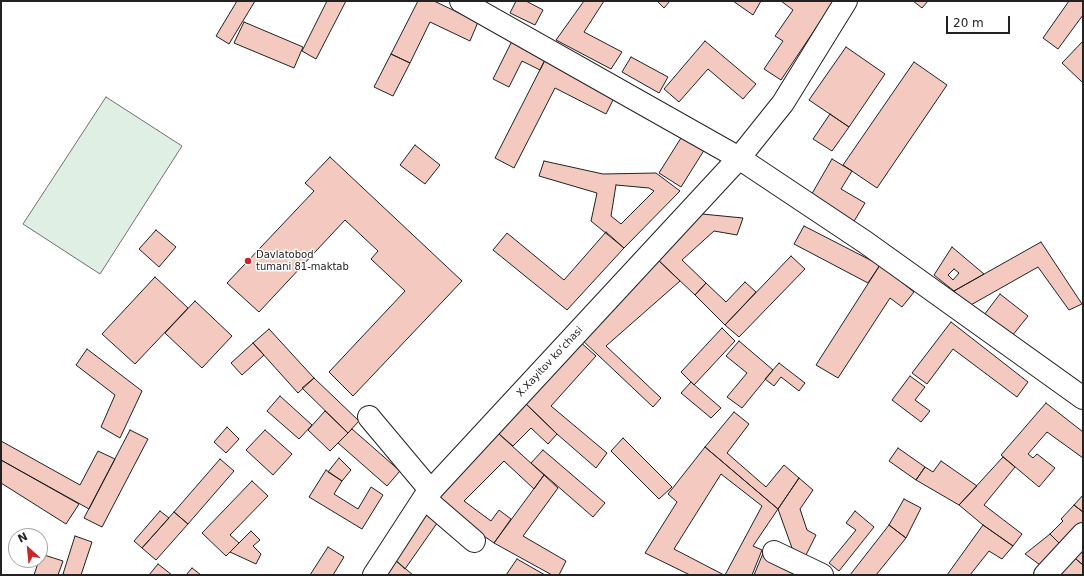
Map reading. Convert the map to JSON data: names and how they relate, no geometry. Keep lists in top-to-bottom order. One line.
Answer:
{"streets":{"street":["X.Xayitov koʻchasi"]},"places":["Davlatobod tumani 81-maktab"],"scale_bar":"20 m","north":"top left"}
